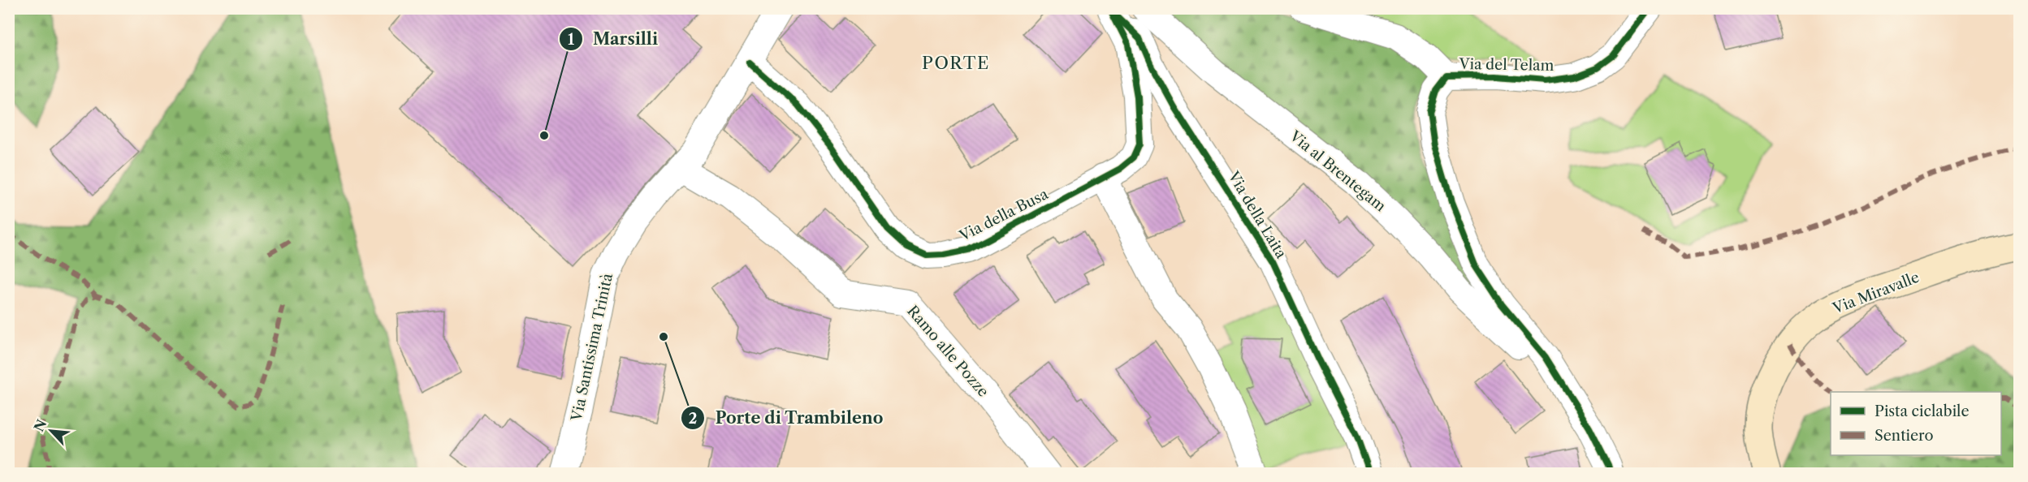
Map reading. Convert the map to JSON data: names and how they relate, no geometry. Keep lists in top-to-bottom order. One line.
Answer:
{"streets":{"street":["Via del Telam","Via al Brentegam","Via della Busa","Via della Laita","Via Miravalle","Via Santissima Trinità","Ramo alle Pozze"]},"crossings":[["Via del Telam","Via al Brentegam"],["Via della Busa","Via della Laita"],["Via della Busa","Via Santissima Trinità"],["Via Santissima Trinità","Ramo alle Pozze"]],"districts":["PORTE"],"places":["Marsilli","Porte di Trambileno"],"legend":["Pista ciclabile","Sentiero"],"north":"top left"}
